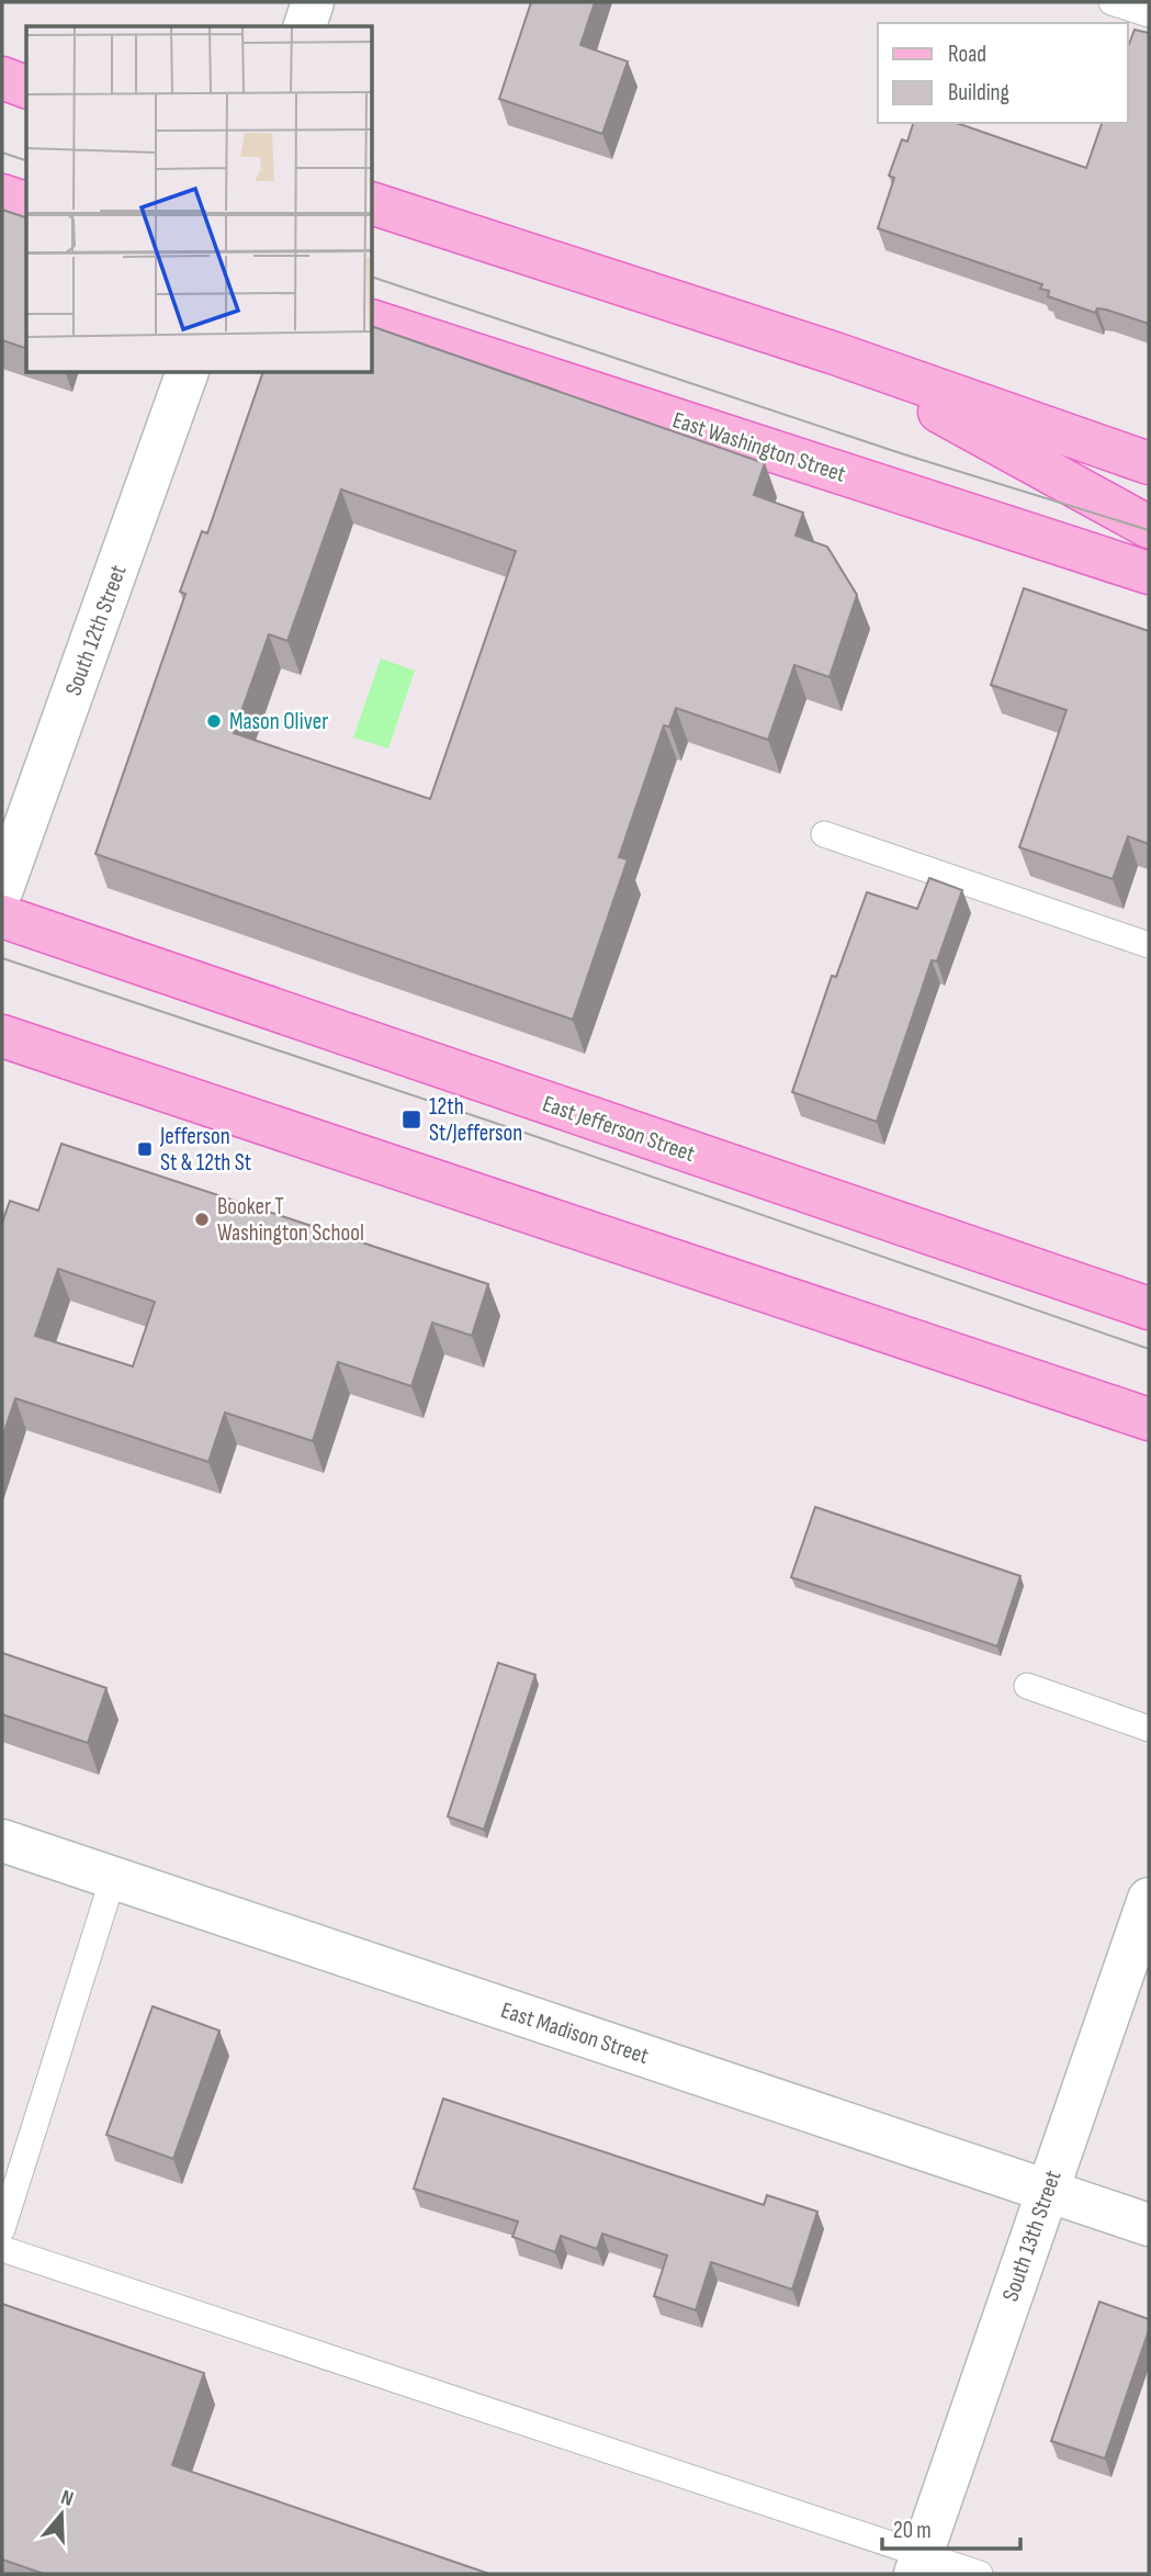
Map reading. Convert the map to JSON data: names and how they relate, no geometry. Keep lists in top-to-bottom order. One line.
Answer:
{"streets":{"main road":["East Washington Street","East Jefferson Street"],"street":["South 12th Street","East Madison Street","South 13th Street"]},"crossings":[["East Madison Street","South 13th Street"]],"places":{"other":["Mason Oliver","Booker T Washington School"],"transit":["12th St/Jefferson","Jefferson St & 12th St"]},"legend":["Road","Building"],"scale_bar":"20 m","north":"top"}
